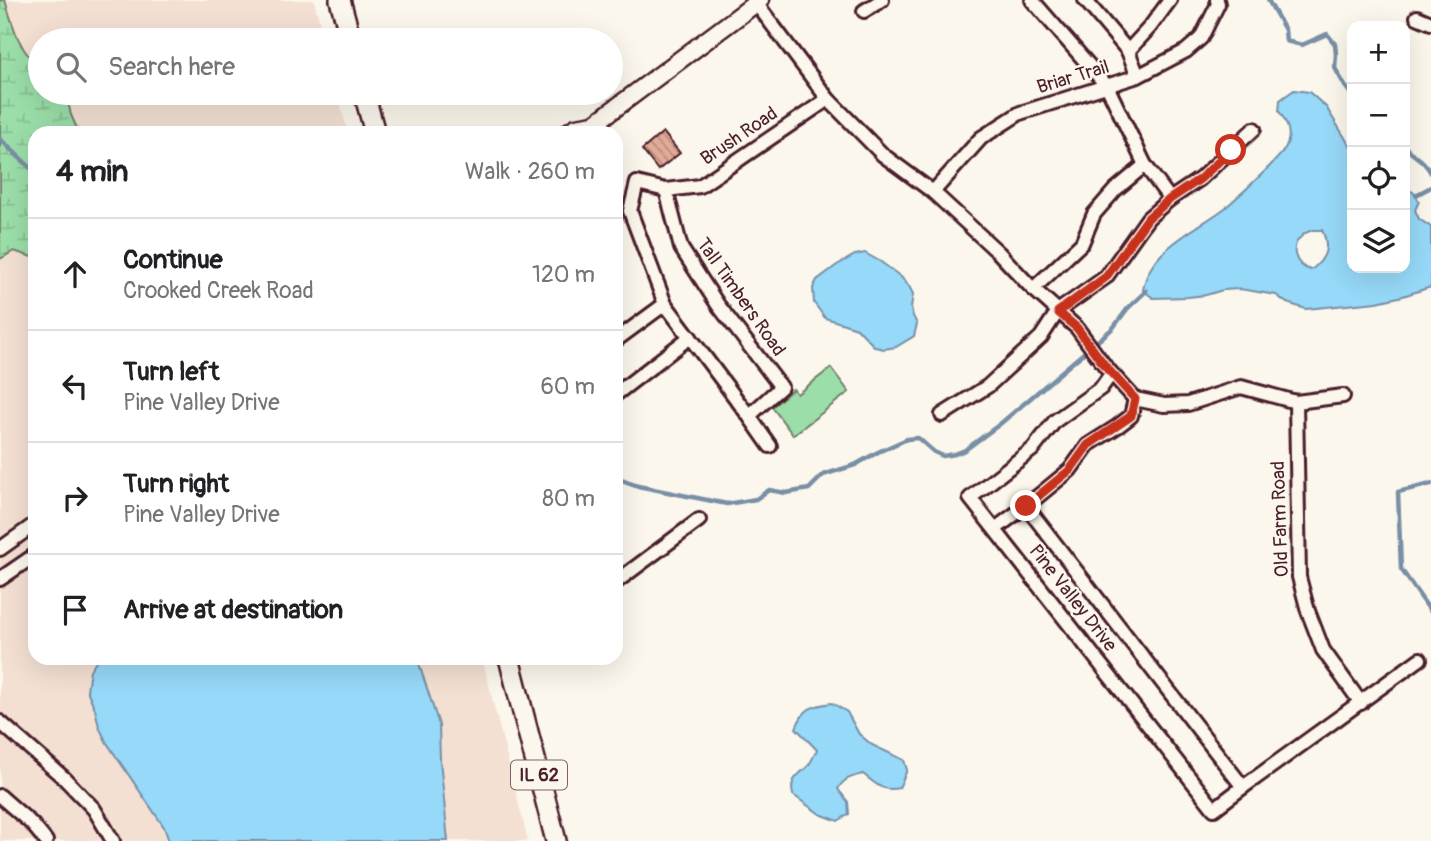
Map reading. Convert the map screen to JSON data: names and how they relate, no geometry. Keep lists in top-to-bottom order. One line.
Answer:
{"streets":{"main road":["IL 62"],"street":["Briar Trail","Brush Road","Tall Timbers Road","Old Farm Road","Pine Valley Drive"]},"crossings":[["Brush Road","Tall Timbers Road"],["Old Farm Road","Pine Valley Drive"]],"page":{"map_buttons":["+","−"],"search":"Search here","heading":["4 min","Walk · 260 m"],"list":[["Continue","Crooked Creek Road","120 m"],["Turn left","Pine Valley Drive","60 m"],["Turn right","Pine Valley Drive","80 m"],"Arrive at destination"]}}
